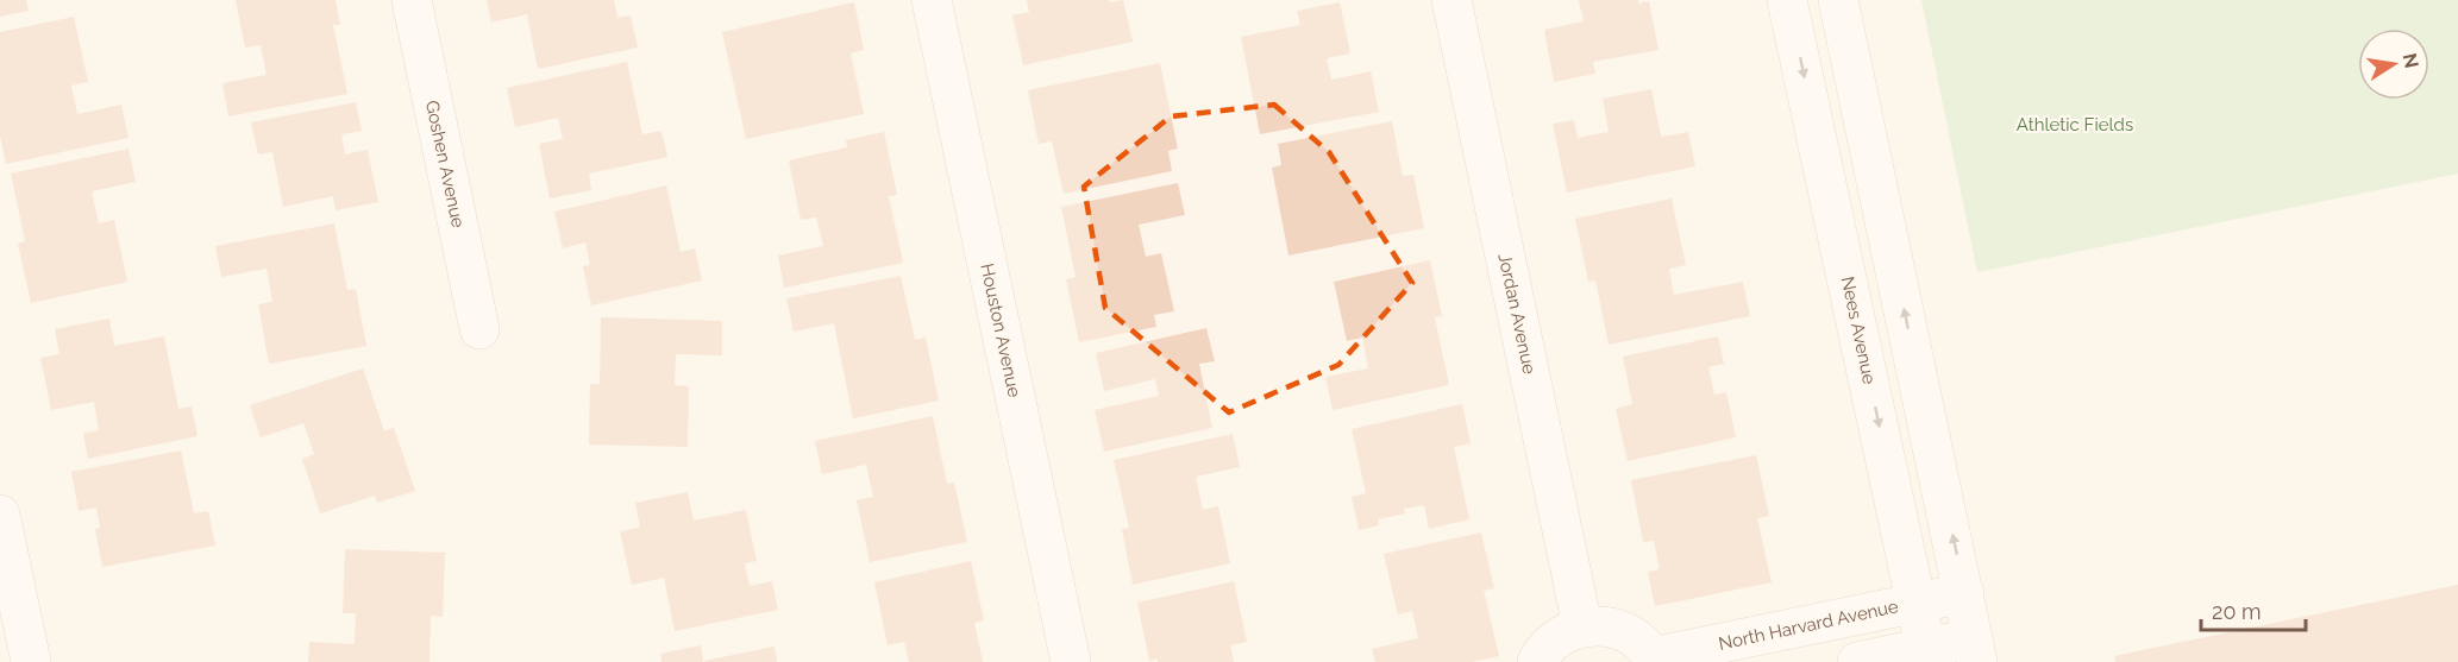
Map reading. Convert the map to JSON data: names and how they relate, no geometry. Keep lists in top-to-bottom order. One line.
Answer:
{"streets":{"street":["Goshen Avenue","Jordan Avenue","Houston Avenue","Nees Avenue","North Harvard Avenue"]},"crossings":[["Jordan Avenue","North Harvard Avenue"],["Nees Avenue","North Harvard Avenue"]],"parks":["Athletic Fields"],"scale_bar":"20 m","north":"right"}
